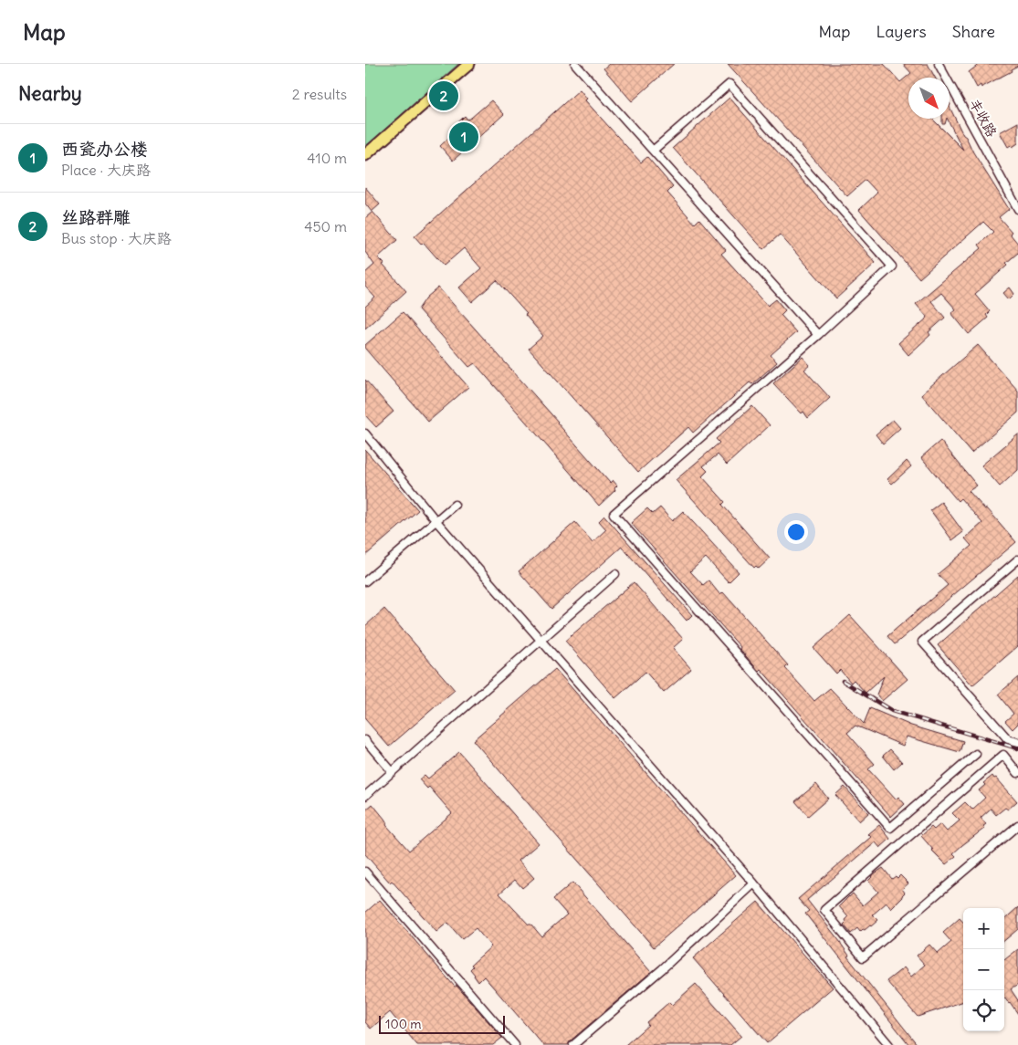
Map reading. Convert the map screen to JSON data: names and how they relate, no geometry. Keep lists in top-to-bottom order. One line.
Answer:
{"streets":{"street":["丰收路"]},"scale_bar":"100 m","north":"bottom right","page":{"header":"Map","nav":["Map","Layers","Share"],"heading":["Nearby","2 results"],"pins":["2","1"],"list":[{"mark":"1","name":"西瓷办公楼","note":"Place · 大庆路","value":"410 m"},{"mark":"2","name":"丝路群雕","note":"Bus stop · 大庆路","value":"450 m"}],"map_buttons":["+","−"],"scale":"100 m"}}
